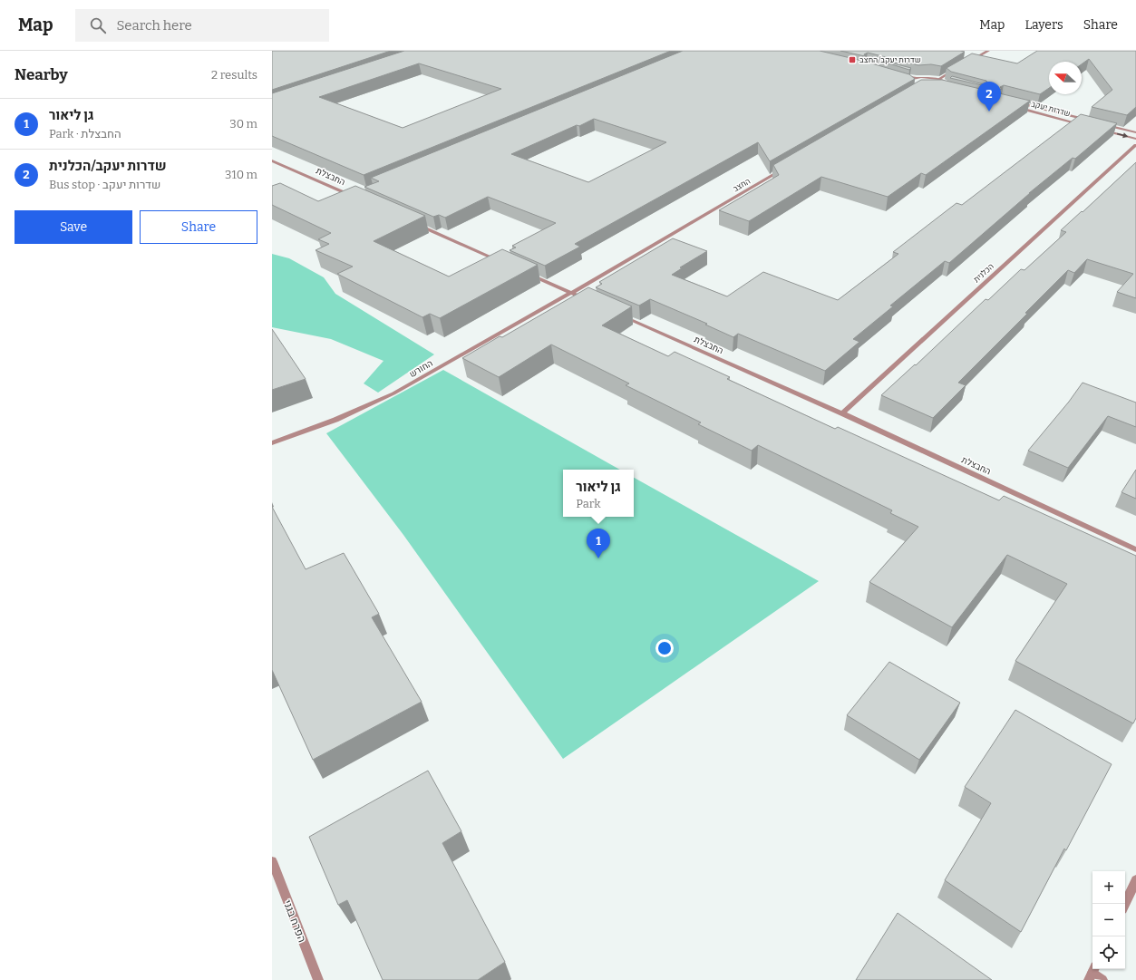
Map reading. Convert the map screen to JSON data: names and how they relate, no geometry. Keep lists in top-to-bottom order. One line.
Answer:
{"streets":{"street":["שדרות יעקב","החבצלת","החצב","הכלנית","החורש","הפרח בגני"]},"crossings":[["החבצלת","הכלנית"],["החצב","החורש"]],"places":{"transit":["שדרות יעקב/החצב"]},"north":"left","page":{"header":"Map","search":"Search here","nav":["Map","Layers","Share"],"heading":["Nearby","2 results"],"pins":["2","1"],"list":[{"mark":"1","name":"גן ליאור","note":"Park · החבצלת","value":"30 m"},{"mark":"2","name":"שדרות יעקב/הכלנית","note":"Bus stop · שדרות יעקב","value":"310 m"}],"buttons":["Save","Share"],"popup":["גן ליאור","Park"],"map_buttons":["+","−"]}}
